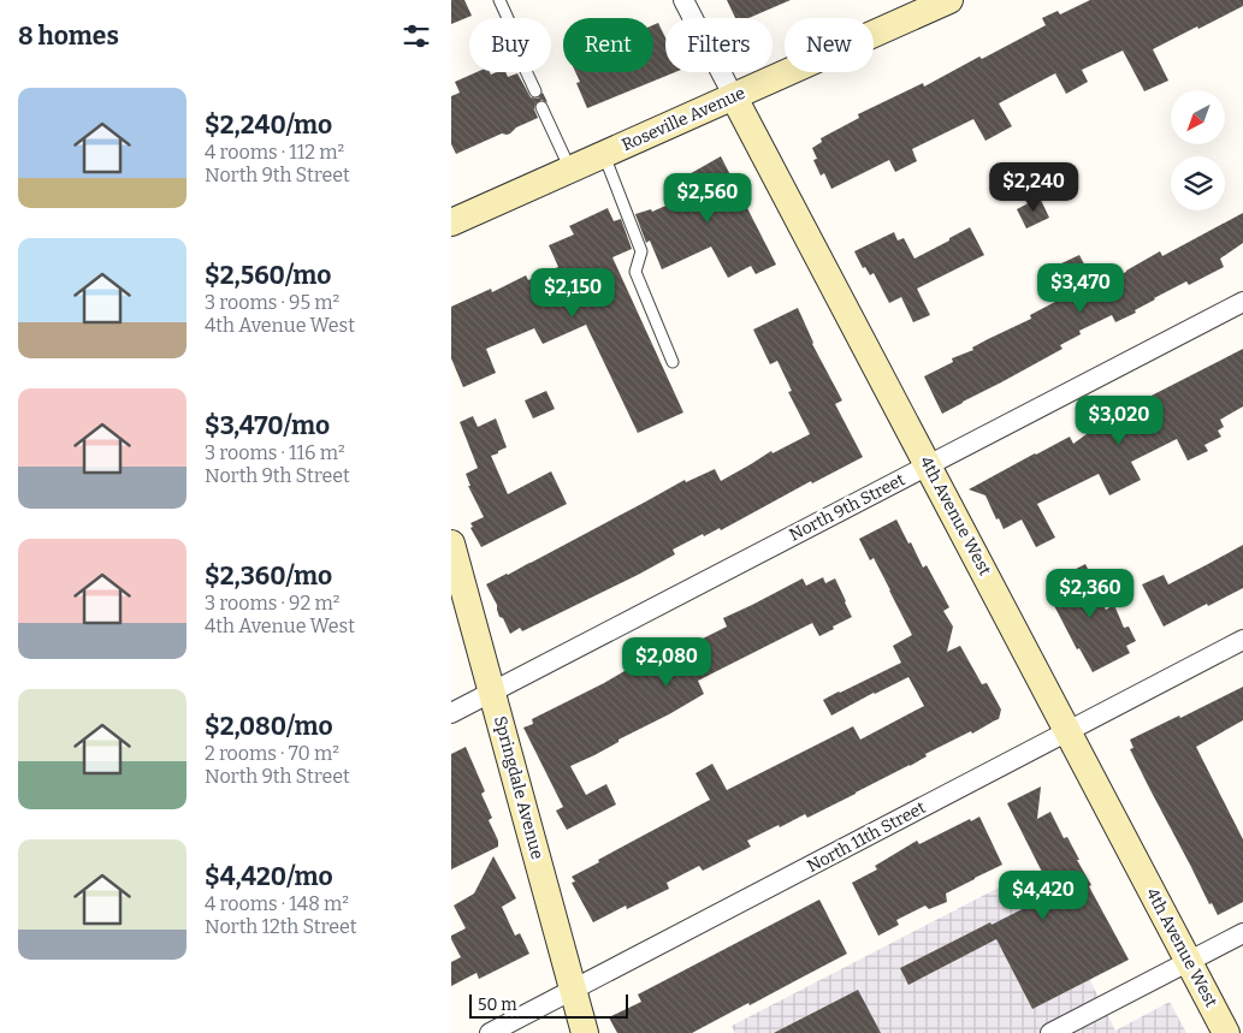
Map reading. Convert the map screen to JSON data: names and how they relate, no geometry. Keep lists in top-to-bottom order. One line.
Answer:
{"streets":{"street":["Roseville Avenue","North 9th Street","4th Avenue West","Springdale Avenue","North 11th Street"]},"crossings":[["Roseville Avenue","4th Avenue West"],["North 9th Street","4th Avenue West"],["North 9th Street","Springdale Avenue"],["4th Avenue West","North 11th Street"],["Springdale Avenue","North 11th Street"]],"scale_bar":"50 m","north":"bottom left","page":{"heading":"8 homes","chip":["Buy","Rent","Filters","New"],"list":[{"name":"$2,240/mo","note":"4 rooms · 112 m² · North 9th Street"},{"name":"$2,560/mo","note":"3 rooms · 95 m² · 4th Avenue West"},{"name":"$3,470/mo","note":"3 rooms · 116 m² · North 9th Street"},{"name":"$2,360/mo","note":"3 rooms · 92 m² · 4th Avenue West"},{"name":"$2,080/mo","note":"2 rooms · 70 m² · North 9th Street"},{"name":"$4,420/mo","note":"4 rooms · 148 m² · North 12th Street"}],"price":["$2,240","$2,560","$3,470","$2,150","$3,020","$2,360","$2,080","$4,420"],"scale":"50 m"}}
